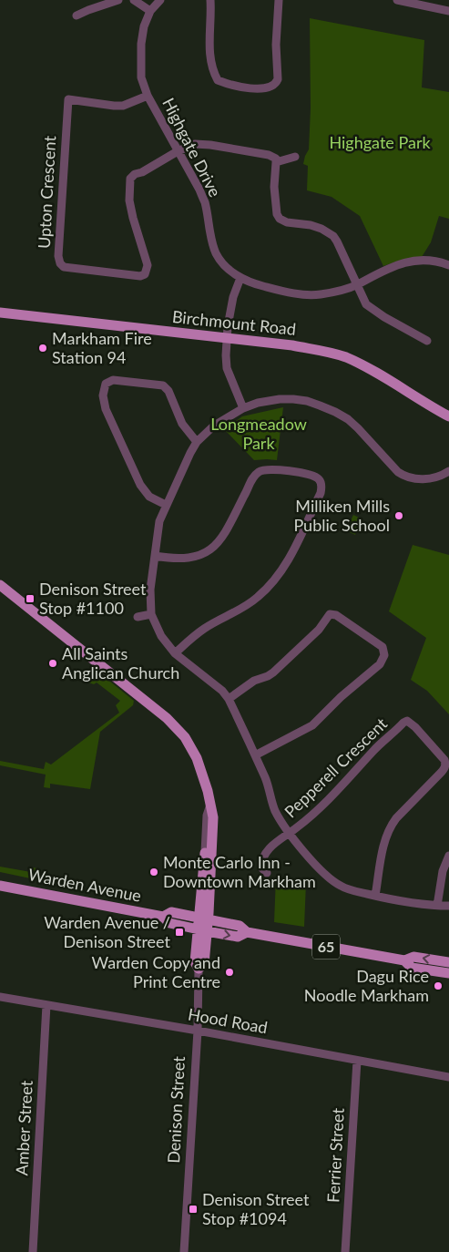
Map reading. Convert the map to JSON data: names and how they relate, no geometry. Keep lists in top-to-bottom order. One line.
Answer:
{"streets":{"main road":["Birchmount Road","Warden Avenue","65","Denison Street"],"street":["Highgate Drive","Upton Crescent","Pepperell Crescent","Hood Road","Amber Street","Ferrier Street"]},"crossings":[["Highgate Drive","Upton Crescent"],["Warden Avenue","Denison Street"],["Hood Road","Denison Street"],["Hood Road","Amber Street"],["Hood Road","Ferrier Street"]],"parks":["Highgate Park","Longmeadow Park"],"places":{"other":["Markham Fire Station 94","Milliken Mills Public School","All Saints Anglican Church","Monte Carlo Inn - Downtown Markham","Warden Copy and Print Centre","Dagu Rice Noodle Markham"],"transit":["Denison Street Stop #1100","Warden Avenue / Denison Street","Denison Street Stop #1094"]}}
